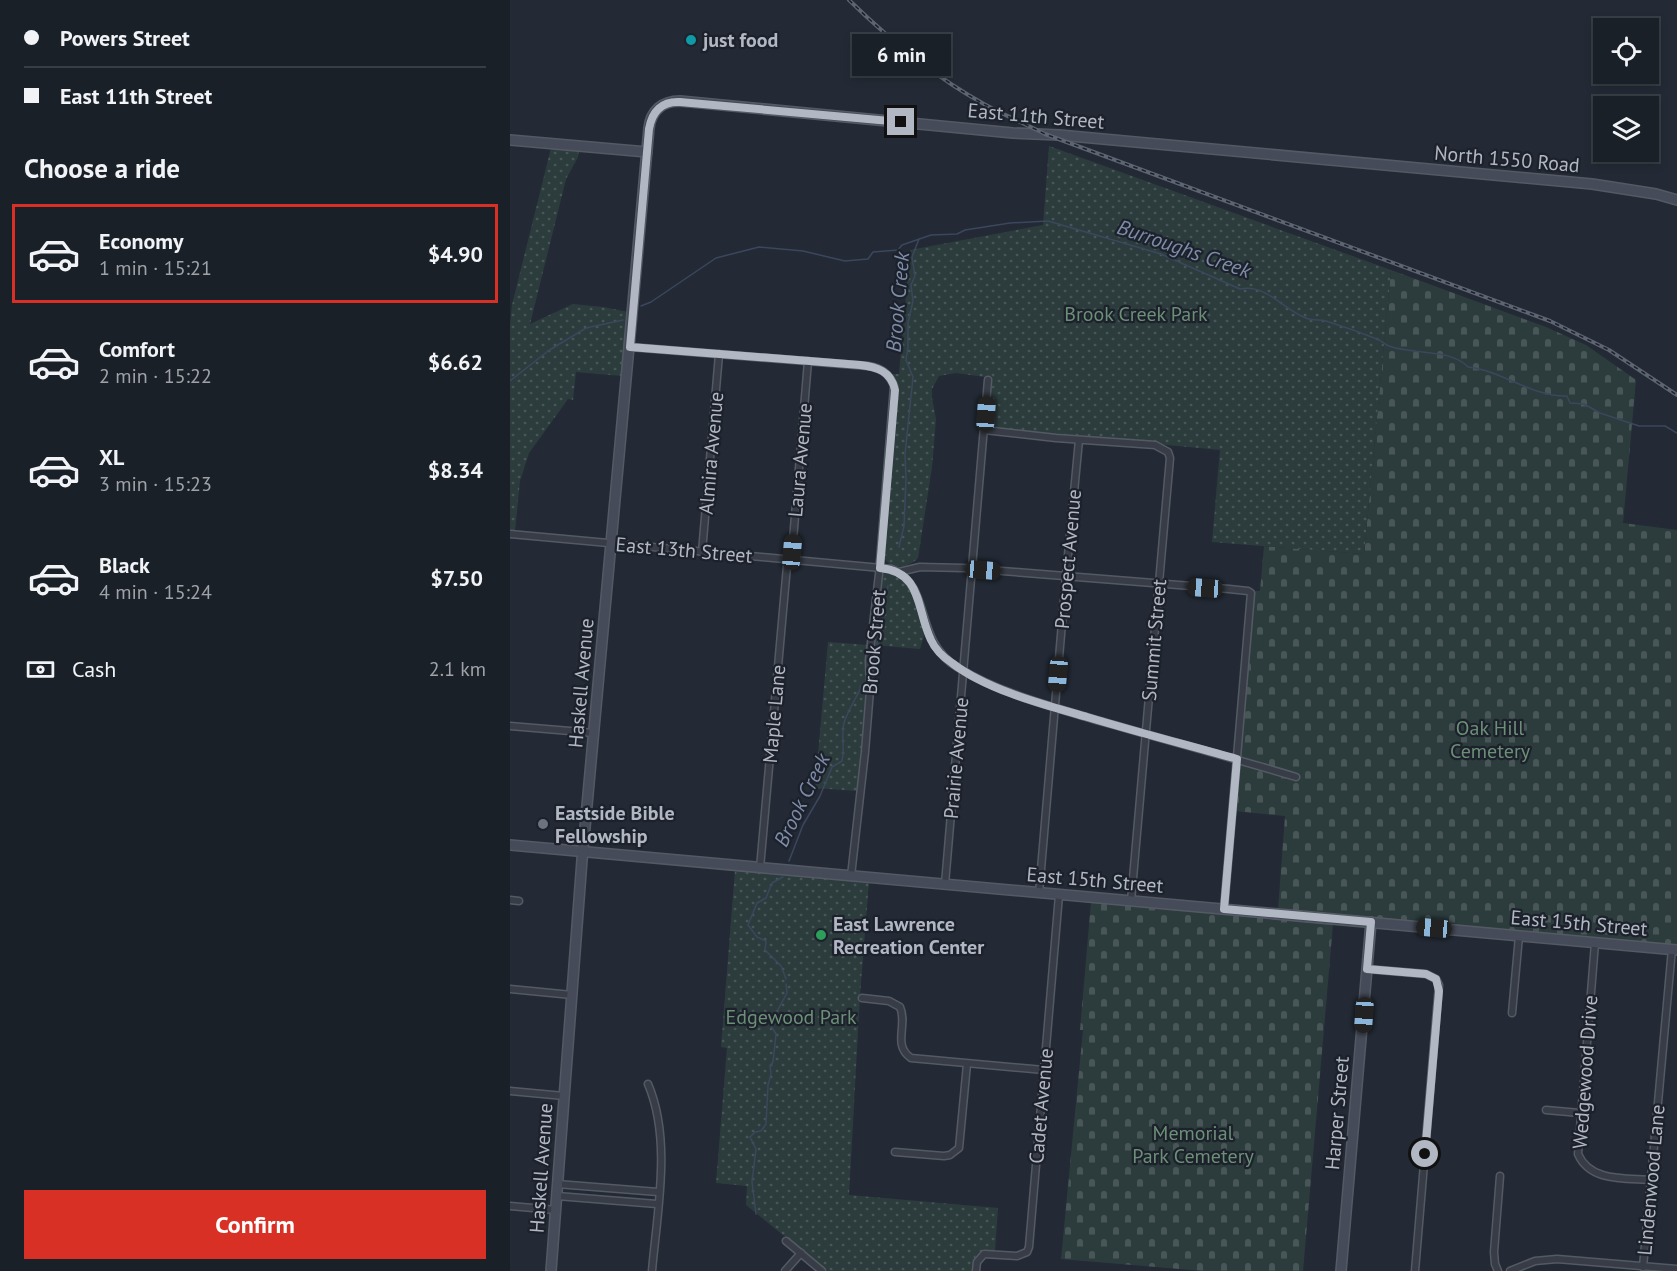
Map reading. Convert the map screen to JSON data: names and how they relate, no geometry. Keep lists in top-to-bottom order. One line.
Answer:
{"streets":{"main road":["East 11th Street","North 1550 Road","Haskell Avenue","East 15th Street","Harper Street"],"street":["Almira Avenue","Laura Avenue","East 13th Street","Prospect Avenue","Summit Street","Brook Street","Maple Lane","Prairie Avenue","Wedgewood Drive","Cadet Avenue","Lindenwood Lane"]},"crossings":[["East 11th Street","North 1550 Road"],["East 11th Street","Haskell Avenue"],["Almira Avenue","East 13th Street"],["Laura Avenue","East 13th Street"],["Laura Avenue","Brook Street"],["Laura Avenue","Maple Lane"],["East 13th Street","Prospect Avenue"],["East 13th Street","Summit Street"],["East 13th Street","Brook Street"],["East 13th Street","Haskell Avenue"],["East 13th Street","Maple Lane"],["East 13th Street","Prairie Avenue"],["Prospect Avenue","Summit Street"],["Prospect Avenue","East 15th Street"],["Summit Street","East 15th Street"],["Brook Street","East 15th Street"],["Haskell Avenue","East 15th Street"],["Maple Lane","East 15th Street"],["Prairie Avenue","East 15th Street"],["East 15th Street","Wedgewood Drive"],["East 15th Street","Cadet Avenue"],["East 15th Street","Harper Street"],["East 15th Street","Lindenwood Lane"],["Wedgewood Drive","Lindenwood Lane"]],"water":["Burroughs Creek","Brook Creek"],"parks":["Brook Creek Park","Oak Hill Cemetery","Edgewood Park","Memorial Park Cemetery"],"places":["just food","Eastside Bible Fellowship","East Lawrence Recreation Center"],"page":{"banner":["Powers Street","East 11th Street"],"bubble":"6 min","heading":"Choose a ride","list":[{"name":"Economy","note":"1 min · 15:21","value":"$4.90"},{"name":"Comfort","note":"2 min · 15:22","value":"$6.62"},{"name":"XL","note":"3 min · 15:23","value":"$8.34"},{"name":"Black","note":"4 min · 15:24","value":"$7.50"}],"pay":["Cash","2.1 km"],"buttons":"Confirm"}}
